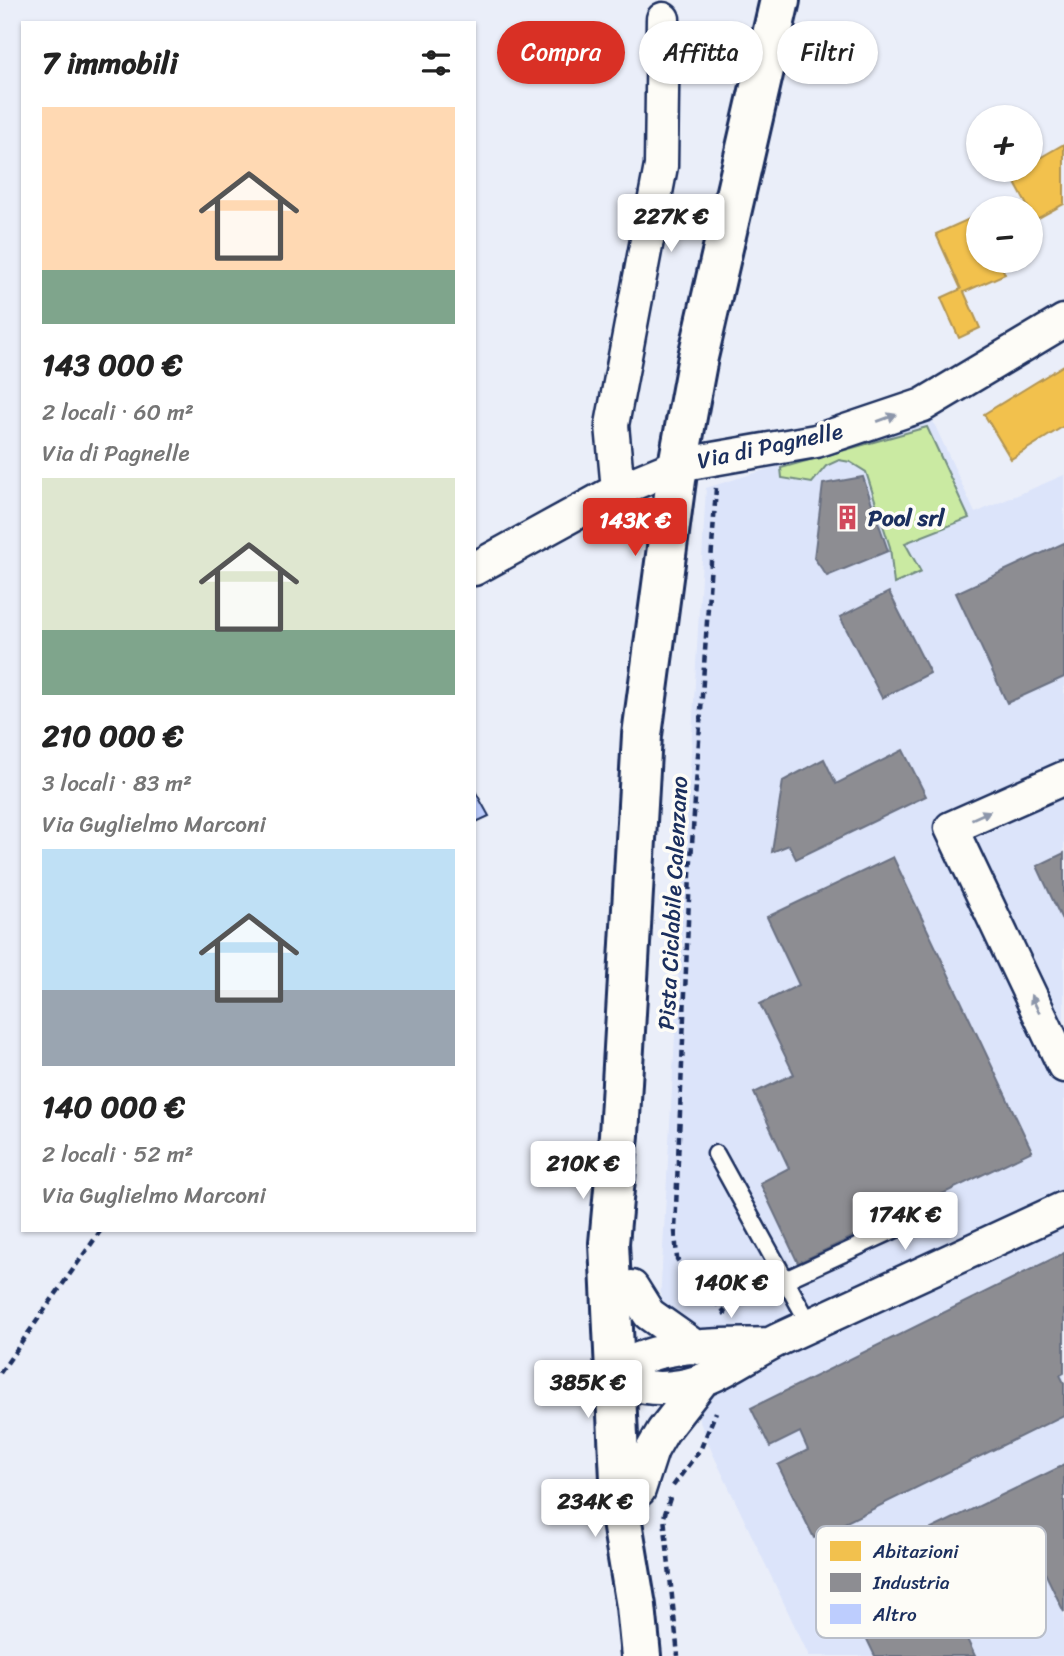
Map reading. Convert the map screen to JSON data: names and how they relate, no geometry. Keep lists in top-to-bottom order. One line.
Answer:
{"streets":{"street":["Via di Pagnelle"],"path":["Pista Ciclabile Calenzano"]},"crossings":[["Via di Pagnelle","Pista Ciclabile Calenzano"]],"one_way":["Via di Pagnelle"],"places":{"building":["Pool srl"]},"legend":["Abitazioni","Industria","Altro"],"page":{"chip":["Compra","Affitta","Filtri"],"heading":"7 immobili","map_buttons":["+","−"],"list":[{"name":"143 000 €","note":"2 locali · 60 m² · Via di Pagnelle"},{"name":"210 000 €","note":"3 locali · 83 m² · Via Guglielmo Marconi"},{"name":"140 000 €","note":"2 locali · 52 m² · Via Guglielmo Marconi"}],"price":["227K €","143K €","210K €","174K €","140K €","385K €","234K €"]}}
